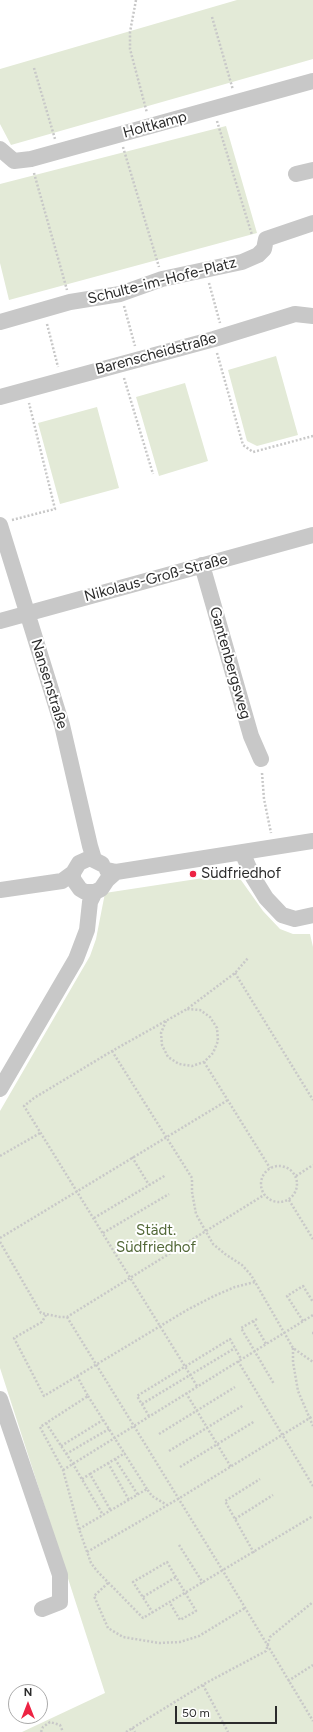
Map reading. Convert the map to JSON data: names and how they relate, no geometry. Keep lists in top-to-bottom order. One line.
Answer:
{"streets":{"street":["Holtkamp","Schulte-im-Hofe-Platz","Barenscheidstraße","Nikolaus-Groß-Straße","Gantenbergsweg","Nansenstraße"]},"crossings":[["Nikolaus-Groß-Straße","Gantenbergsweg"],["Nikolaus-Groß-Straße","Nansenstraße"]],"parks":["Städt. Südfriedhof"],"places":["Südfriedhof"],"scale_bar":"50 m","north":"top"}
